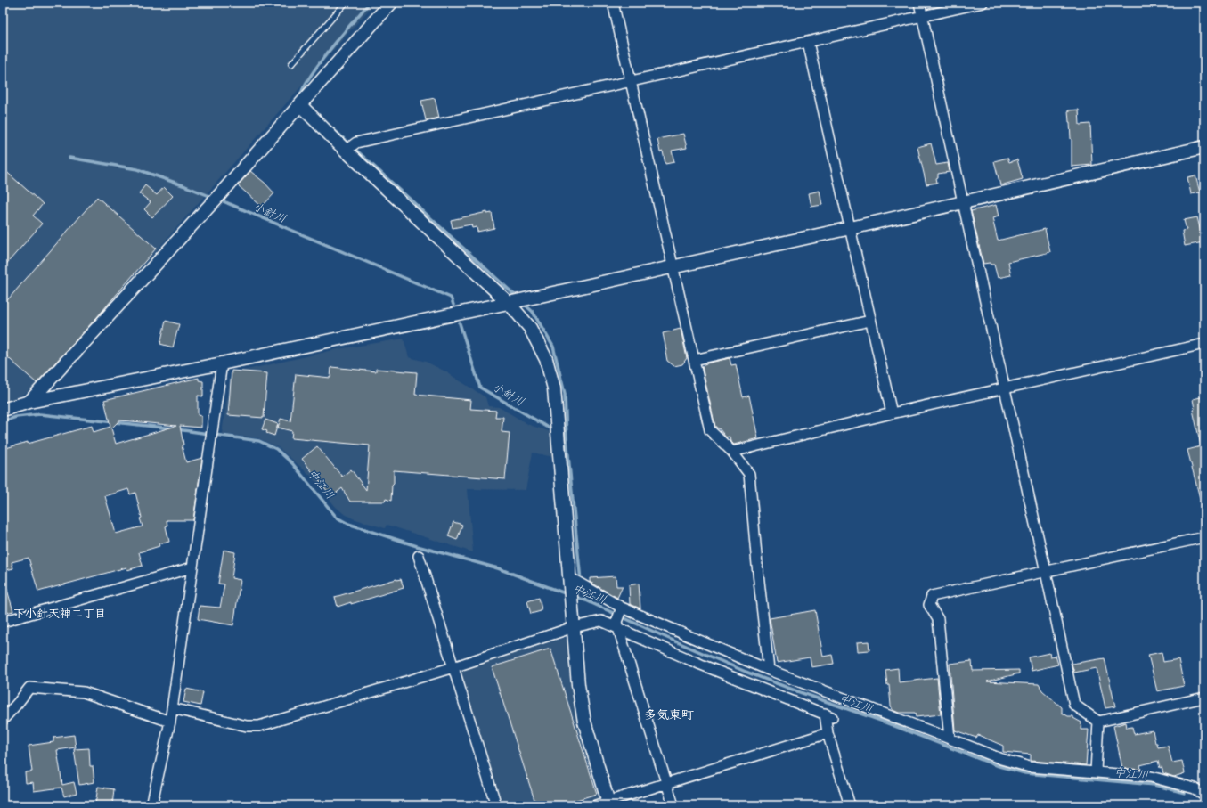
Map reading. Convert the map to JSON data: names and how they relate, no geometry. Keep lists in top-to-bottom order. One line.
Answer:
{"districts":["下小針天神二丁目","多気東町"],"water":["小針川","中江川"]}
